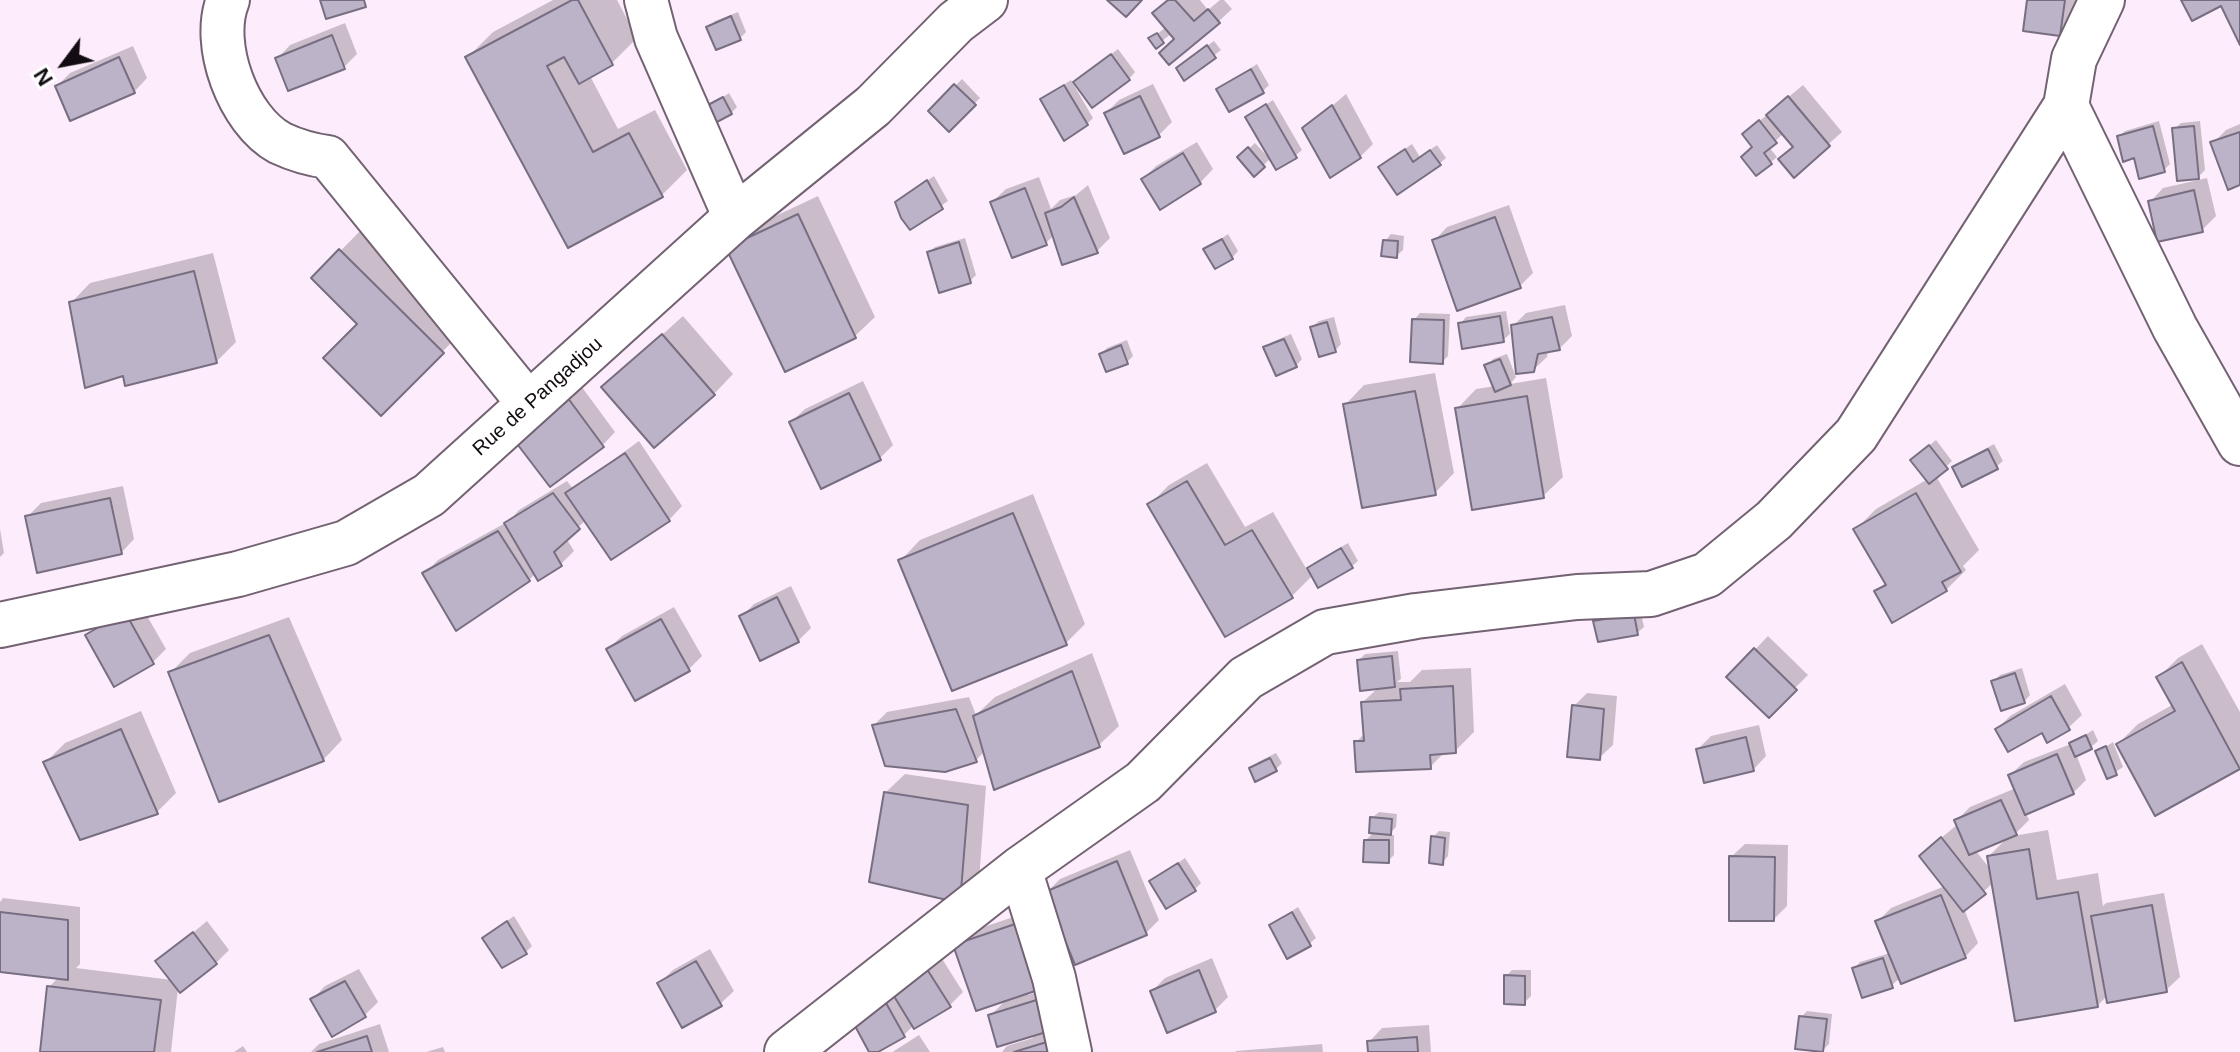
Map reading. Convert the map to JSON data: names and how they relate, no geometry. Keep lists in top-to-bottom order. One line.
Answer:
{"streets":{"street":["Rue de Pangadjou"]},"north":"bottom left"}
